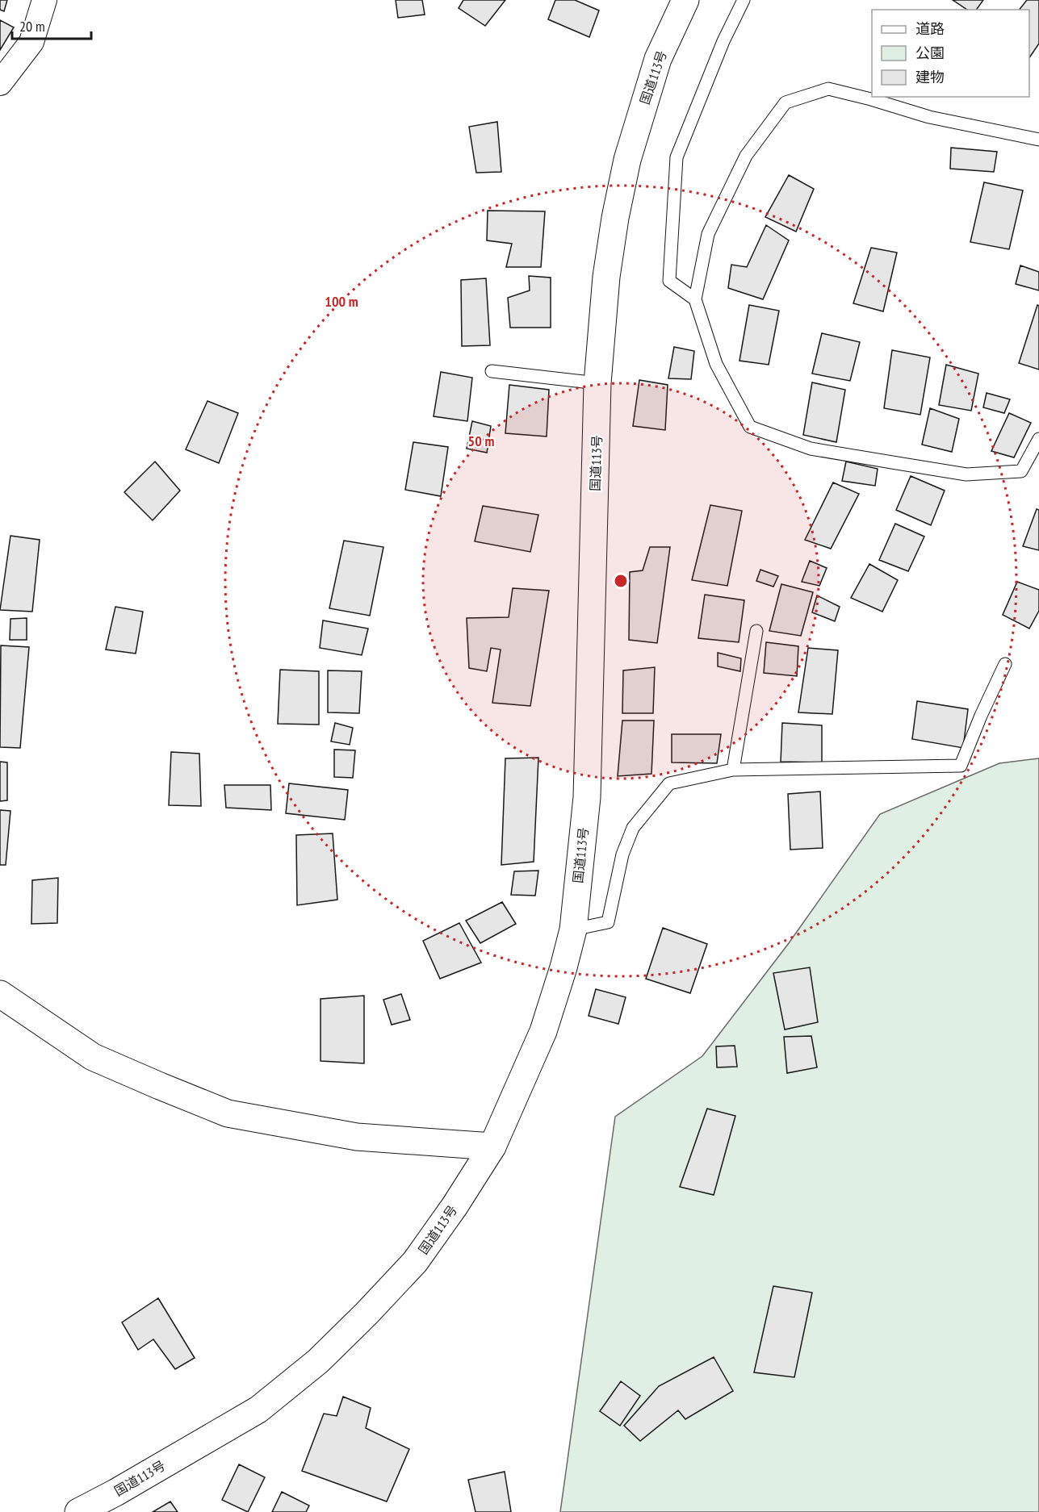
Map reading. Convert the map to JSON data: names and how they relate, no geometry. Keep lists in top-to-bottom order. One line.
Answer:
{"streets":{"main road":["国道113号"]},"legend":["道路","公園","建物"],"scale_bar":"20 m","rings":["100 m","50 m"]}
